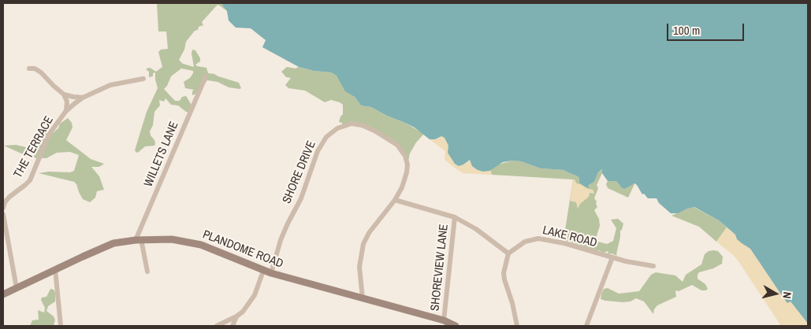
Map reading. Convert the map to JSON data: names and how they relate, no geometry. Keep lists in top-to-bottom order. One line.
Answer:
{"streets":{"main road":["PLANDOME ROAD"],"street":["THE TERRACE","WILLETS LANE","SHORE DRIVE","LAKE ROAD","SHOREVIEW LANE"]},"crossings":[["WILLETS LANE","PLANDOME ROAD"],["SHORE DRIVE","PLANDOME ROAD"],["PLANDOME ROAD","SHOREVIEW LANE"]],"scale_bar":"100 m","north":"right"}
